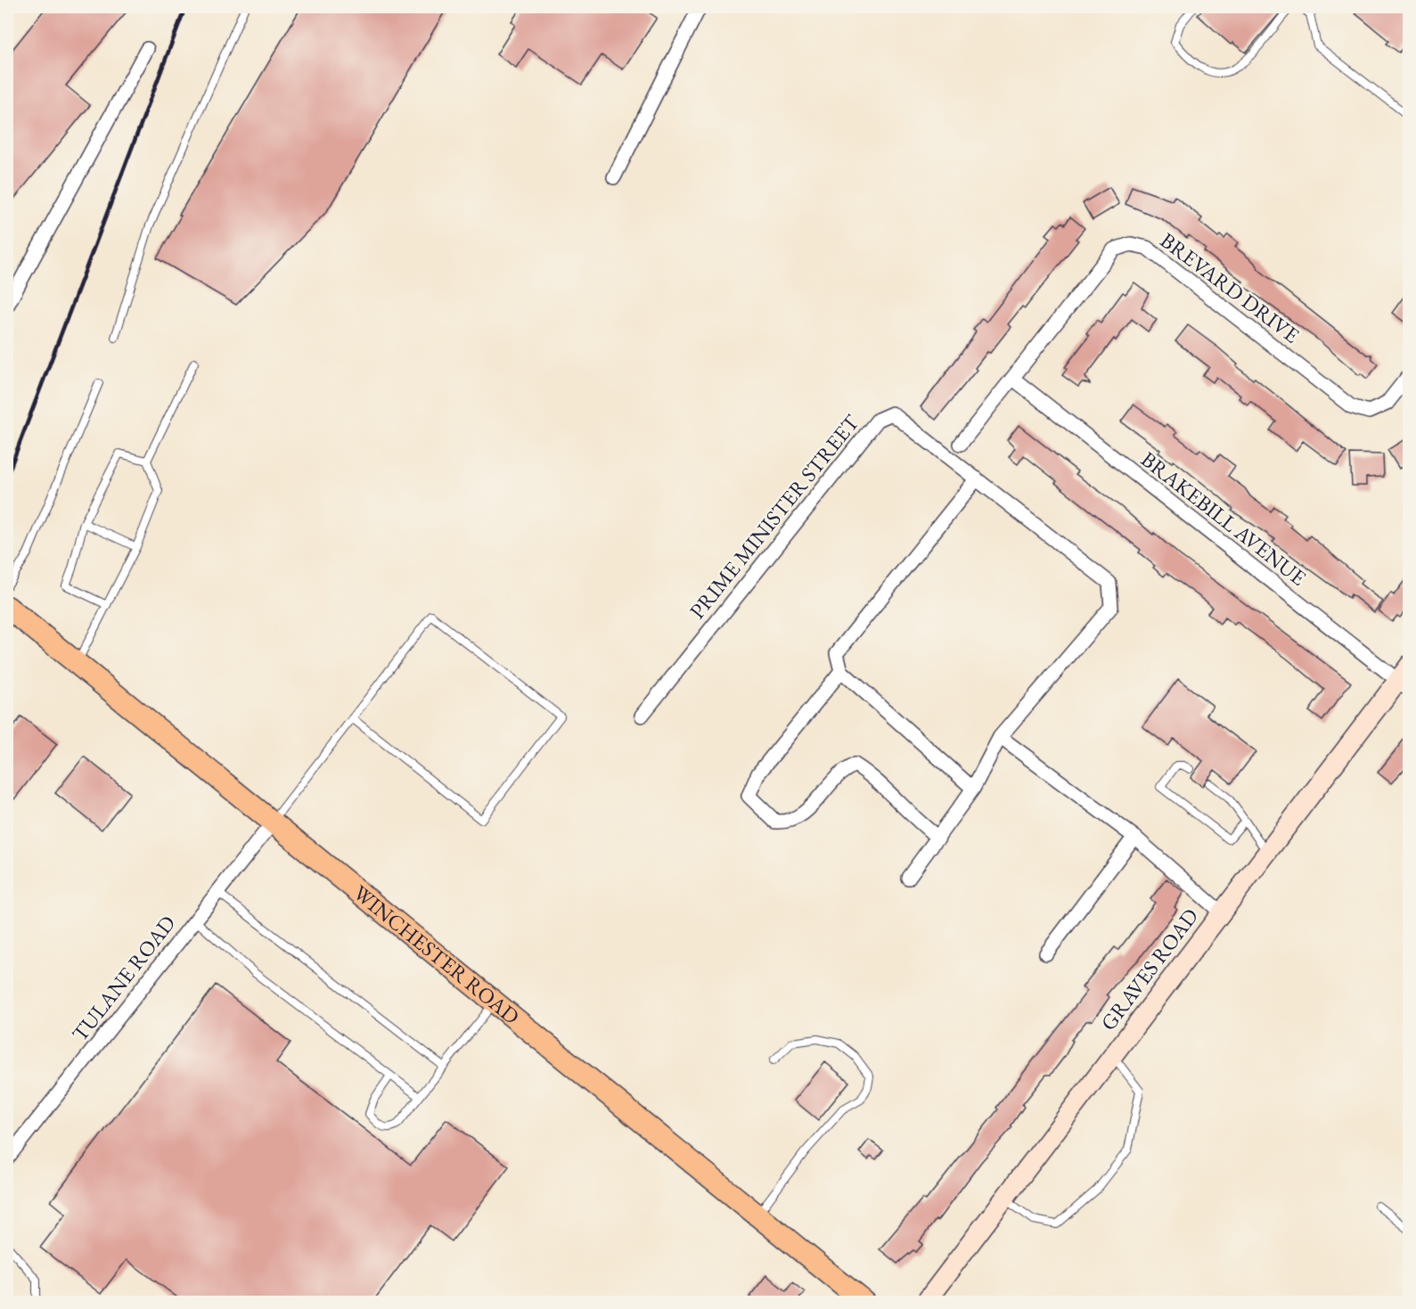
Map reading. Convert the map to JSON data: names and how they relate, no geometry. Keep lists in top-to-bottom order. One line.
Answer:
{"streets":{"main road":["WINCHESTER ROAD"],"street":["BREVARD DRIVE","PRIME MINISTER STREET","BRAKEBILL AVENUE","GRAVES ROAD","TULANE ROAD"]},"crossings":[["BREVARD DRIVE","BRAKEBILL AVENUE"],["BRAKEBILL AVENUE","GRAVES ROAD"],["WINCHESTER ROAD","TULANE ROAD"]]}
